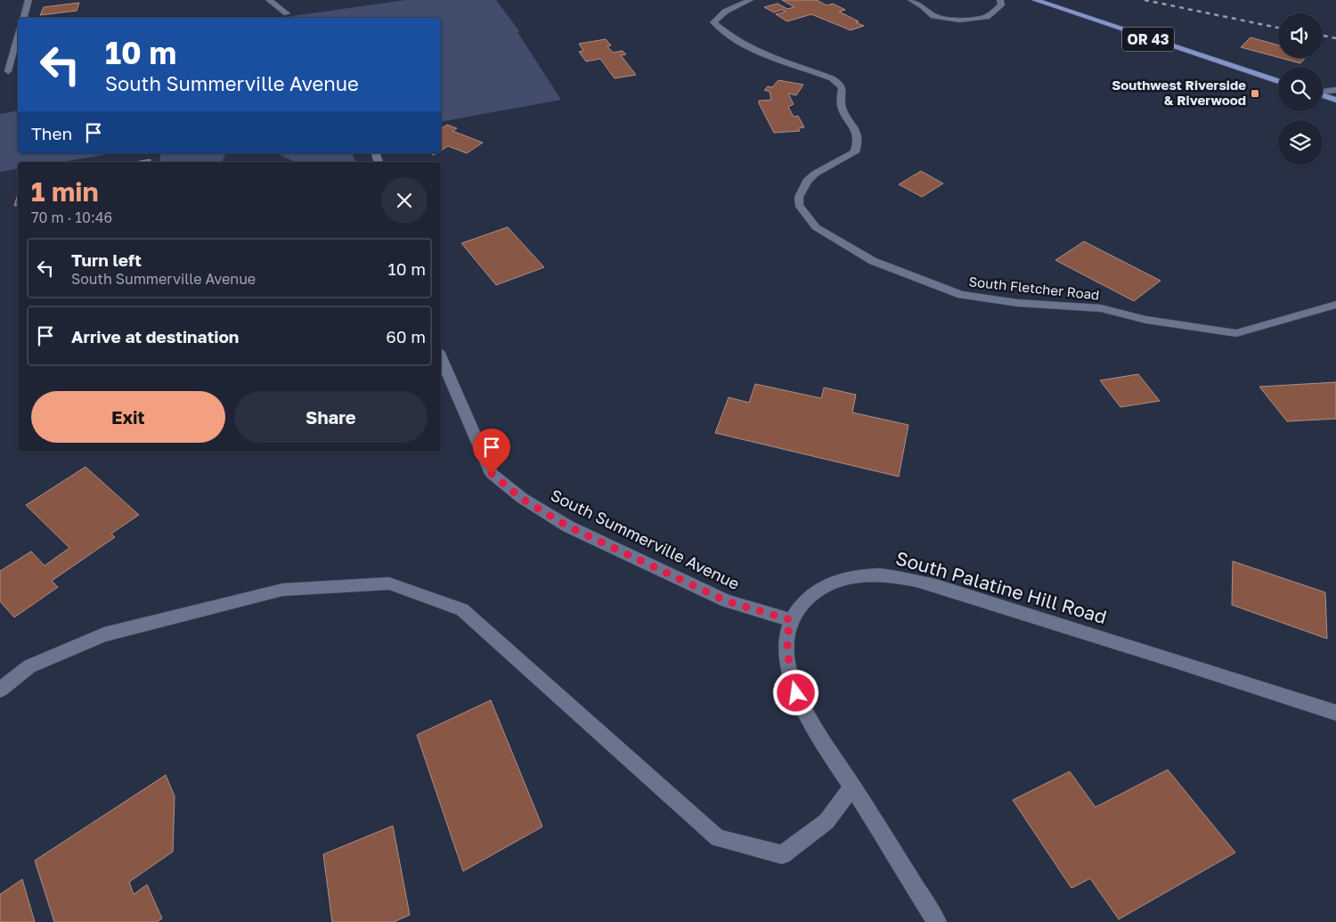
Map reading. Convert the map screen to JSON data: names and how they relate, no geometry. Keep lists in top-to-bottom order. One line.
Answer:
{"streets":{"main road":["OR 43"],"street":["South Fletcher Road","South Summerville Avenue","South Palatine Hill Road"]},"crossings":[["South Summerville Avenue","South Palatine Hill Road"]],"places":{"transit":["Southwest Riverside & Riverwood"]},"page":{"turn":["10 m","South Summerville Avenue"],"then":"Then","heading":["1 min","70 m · 10:46"],"list":[{"name":"Turn left","note":"South Summerville Avenue","value":"10 m"},{"name":"Arrive at destination","value":"60 m"}],"buttons":["Exit","Share"]}}
